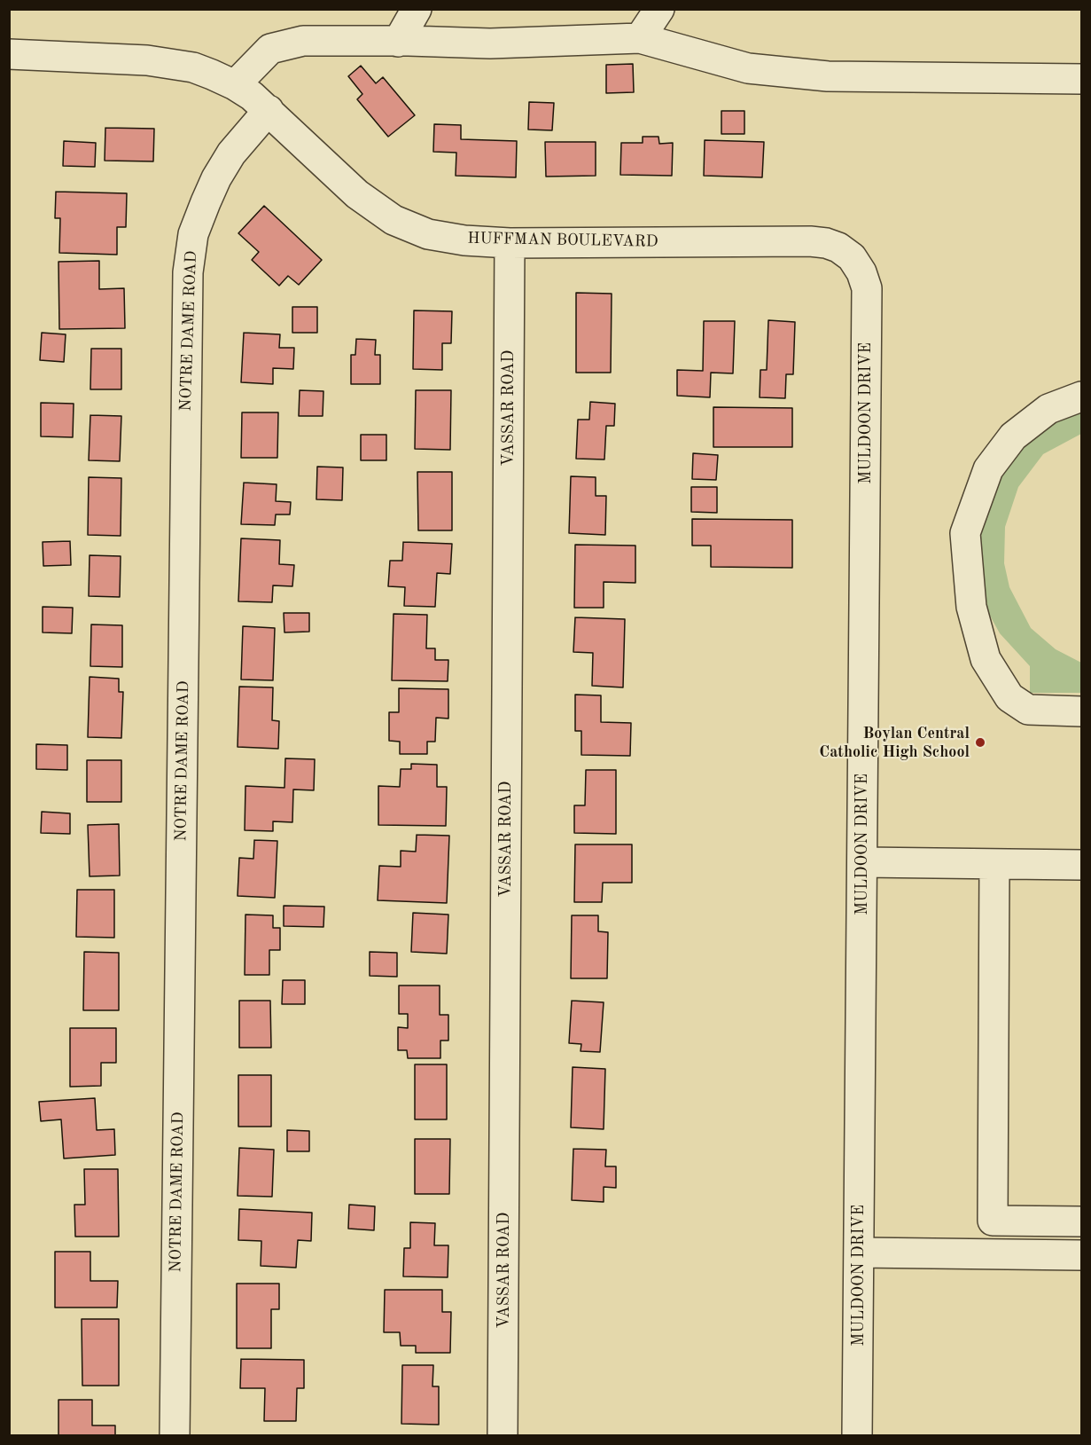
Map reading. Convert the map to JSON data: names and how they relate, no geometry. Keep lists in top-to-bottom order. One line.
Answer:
{"streets":{"street":["HUFFMAN BOULEVARD","NOTRE DAME ROAD","VASSAR ROAD","MULDOON DRIVE"]},"crossings":[["HUFFMAN BOULEVARD","NOTRE DAME ROAD"],["HUFFMAN BOULEVARD","VASSAR ROAD"],["HUFFMAN BOULEVARD","MULDOON DRIVE"]],"places":["Boylan Central Catholic High School"]}
